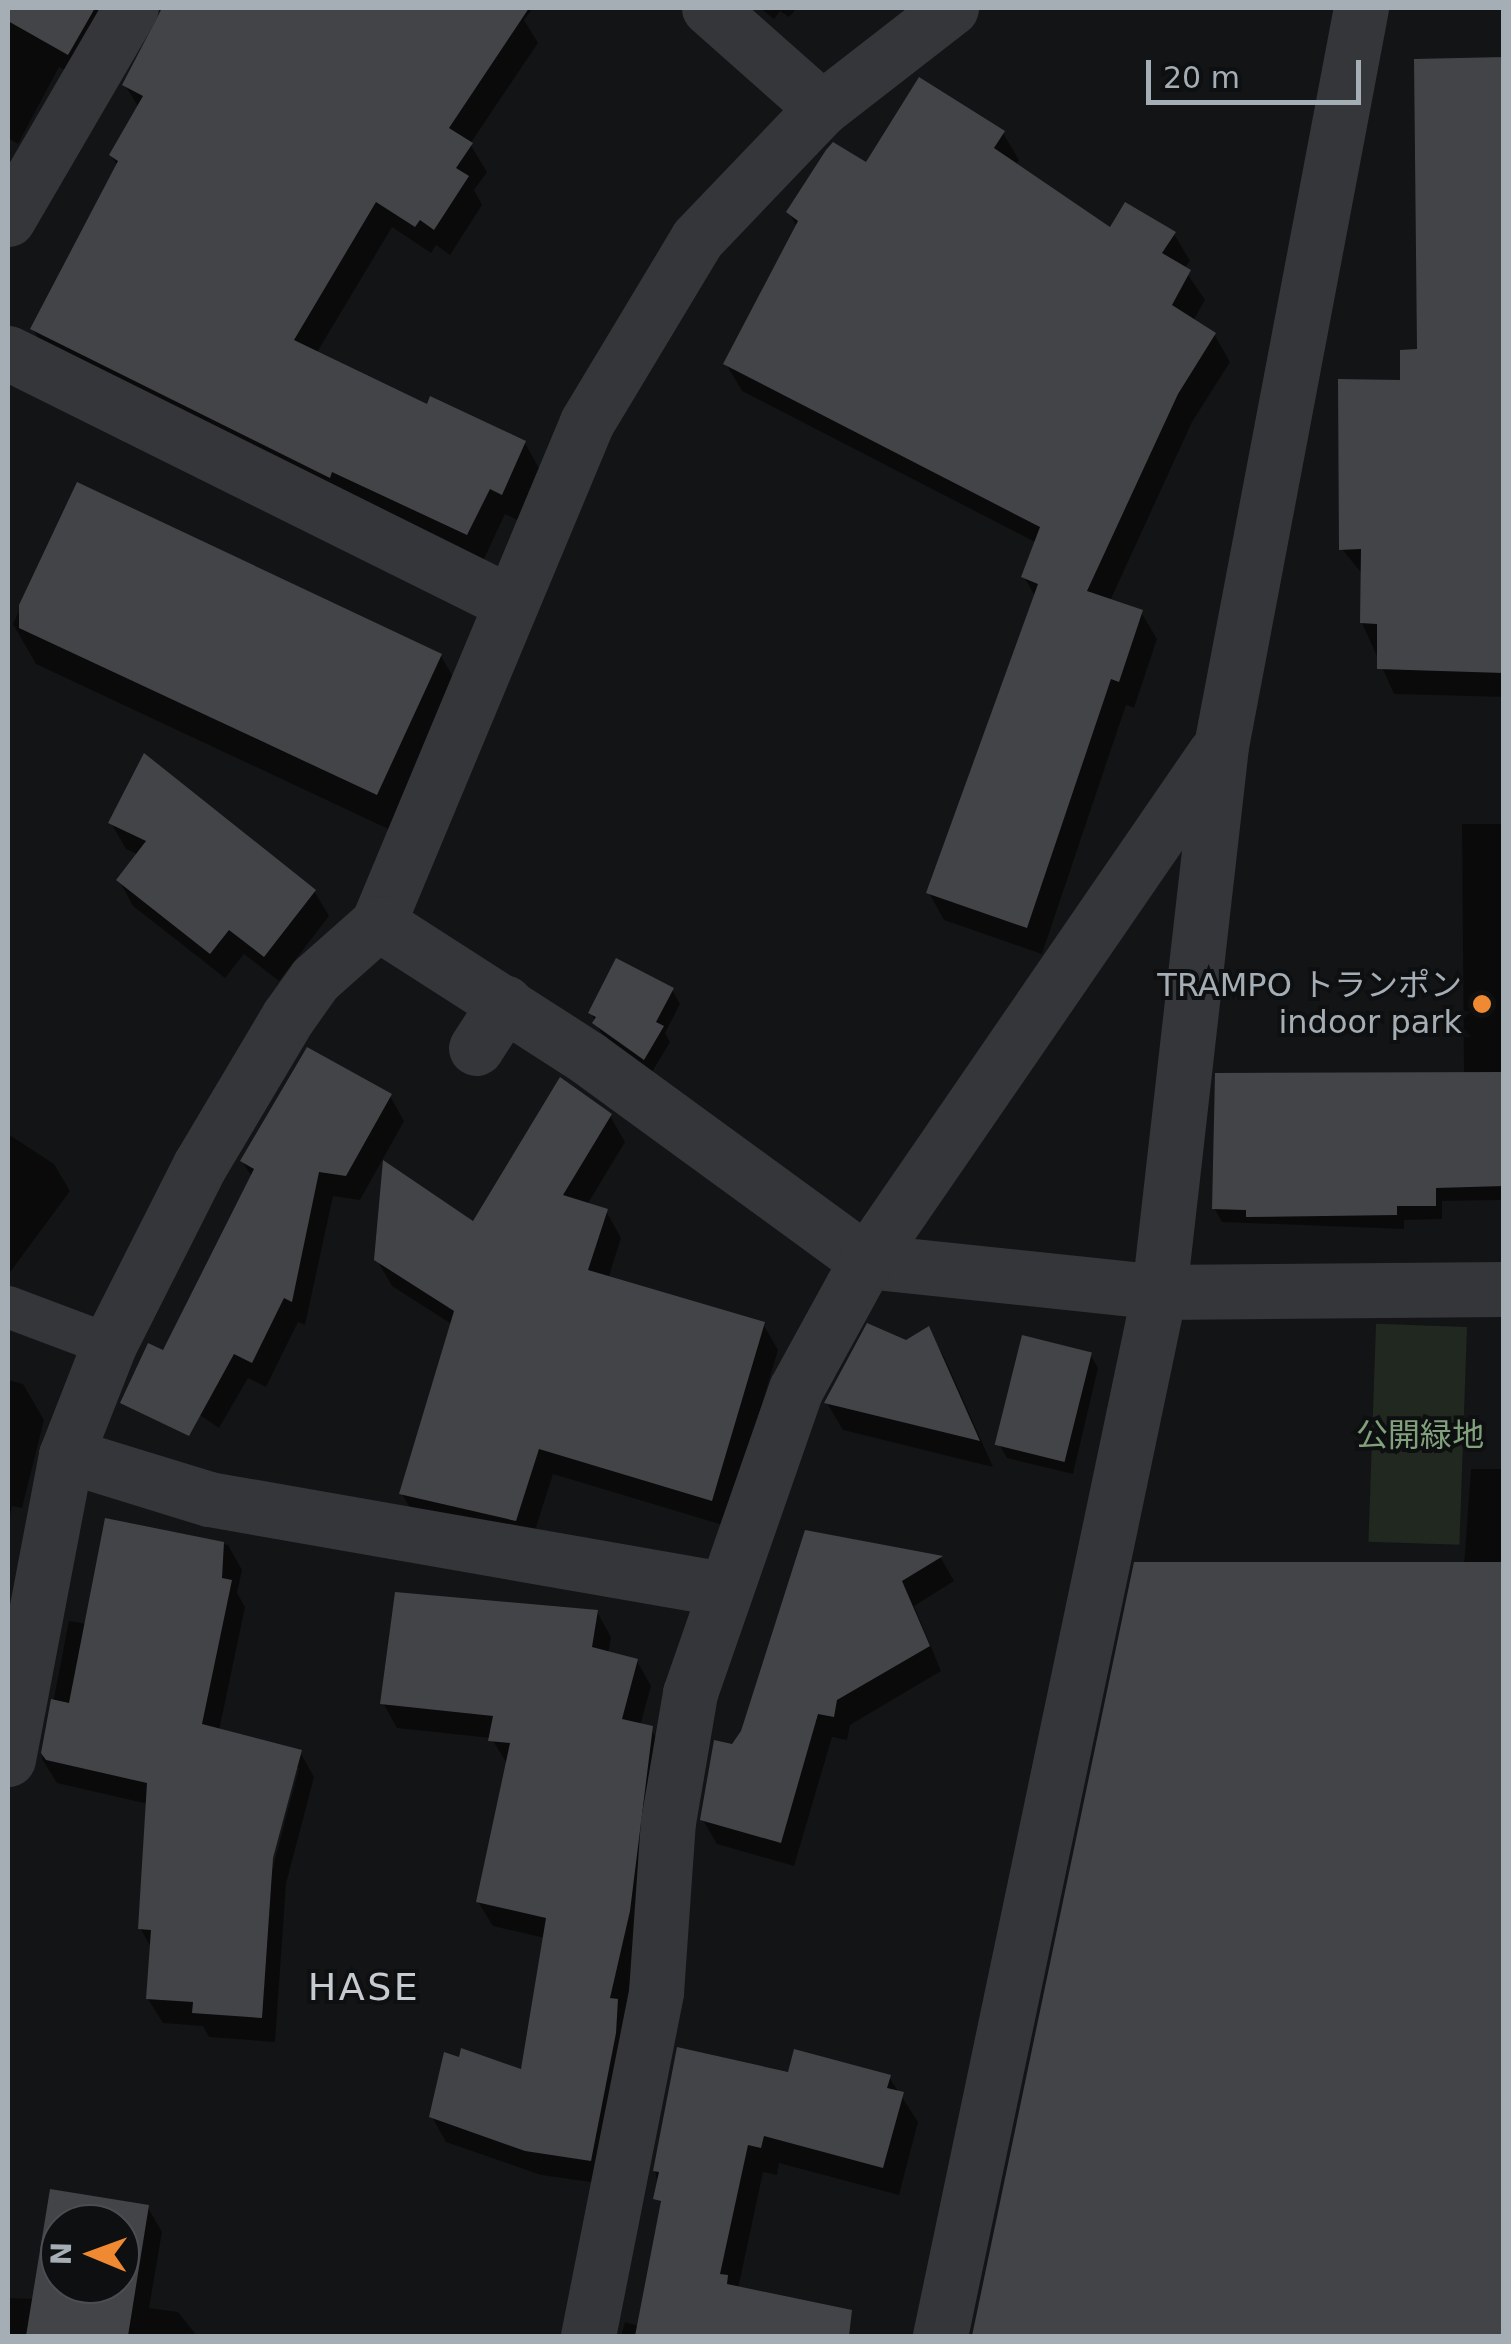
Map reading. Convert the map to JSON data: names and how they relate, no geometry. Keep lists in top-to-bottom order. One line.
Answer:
{"districts":["HASE"],"parks":["公開緑地"],"places":["TRAMPO トランポン indoor park"],"scale_bar":"20 m","north":"left"}
